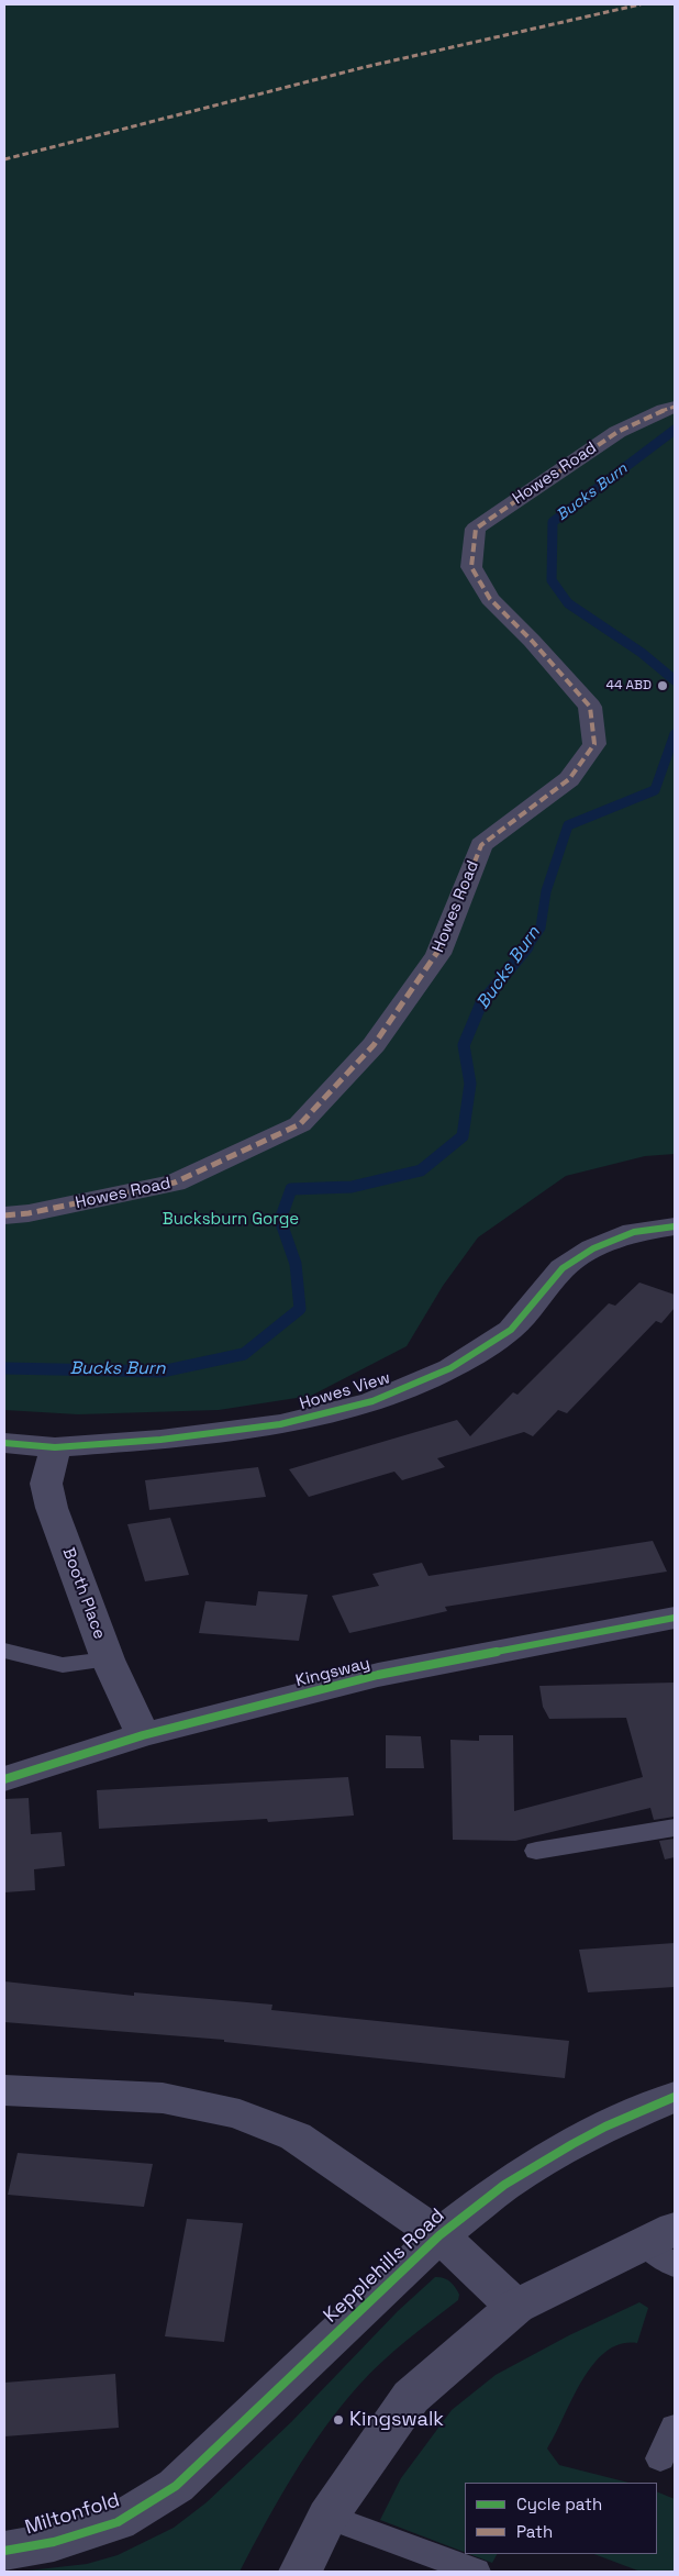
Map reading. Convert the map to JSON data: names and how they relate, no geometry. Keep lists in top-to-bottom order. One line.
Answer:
{"streets":{"street":["Howes Road","Howes View","Booth Place","Kingsway","Kepplehills Road","Miltonfold"]},"crossings":[["Howes View","Booth Place"],["Booth Place","Kingsway"],["Kepplehills Road","Miltonfold"]],"water":["Bucks Burn"],"parks":["Bucksburn Gorge"],"places":["44 ABD","Kingswalk"],"legend":["Cycle path","Path"]}
